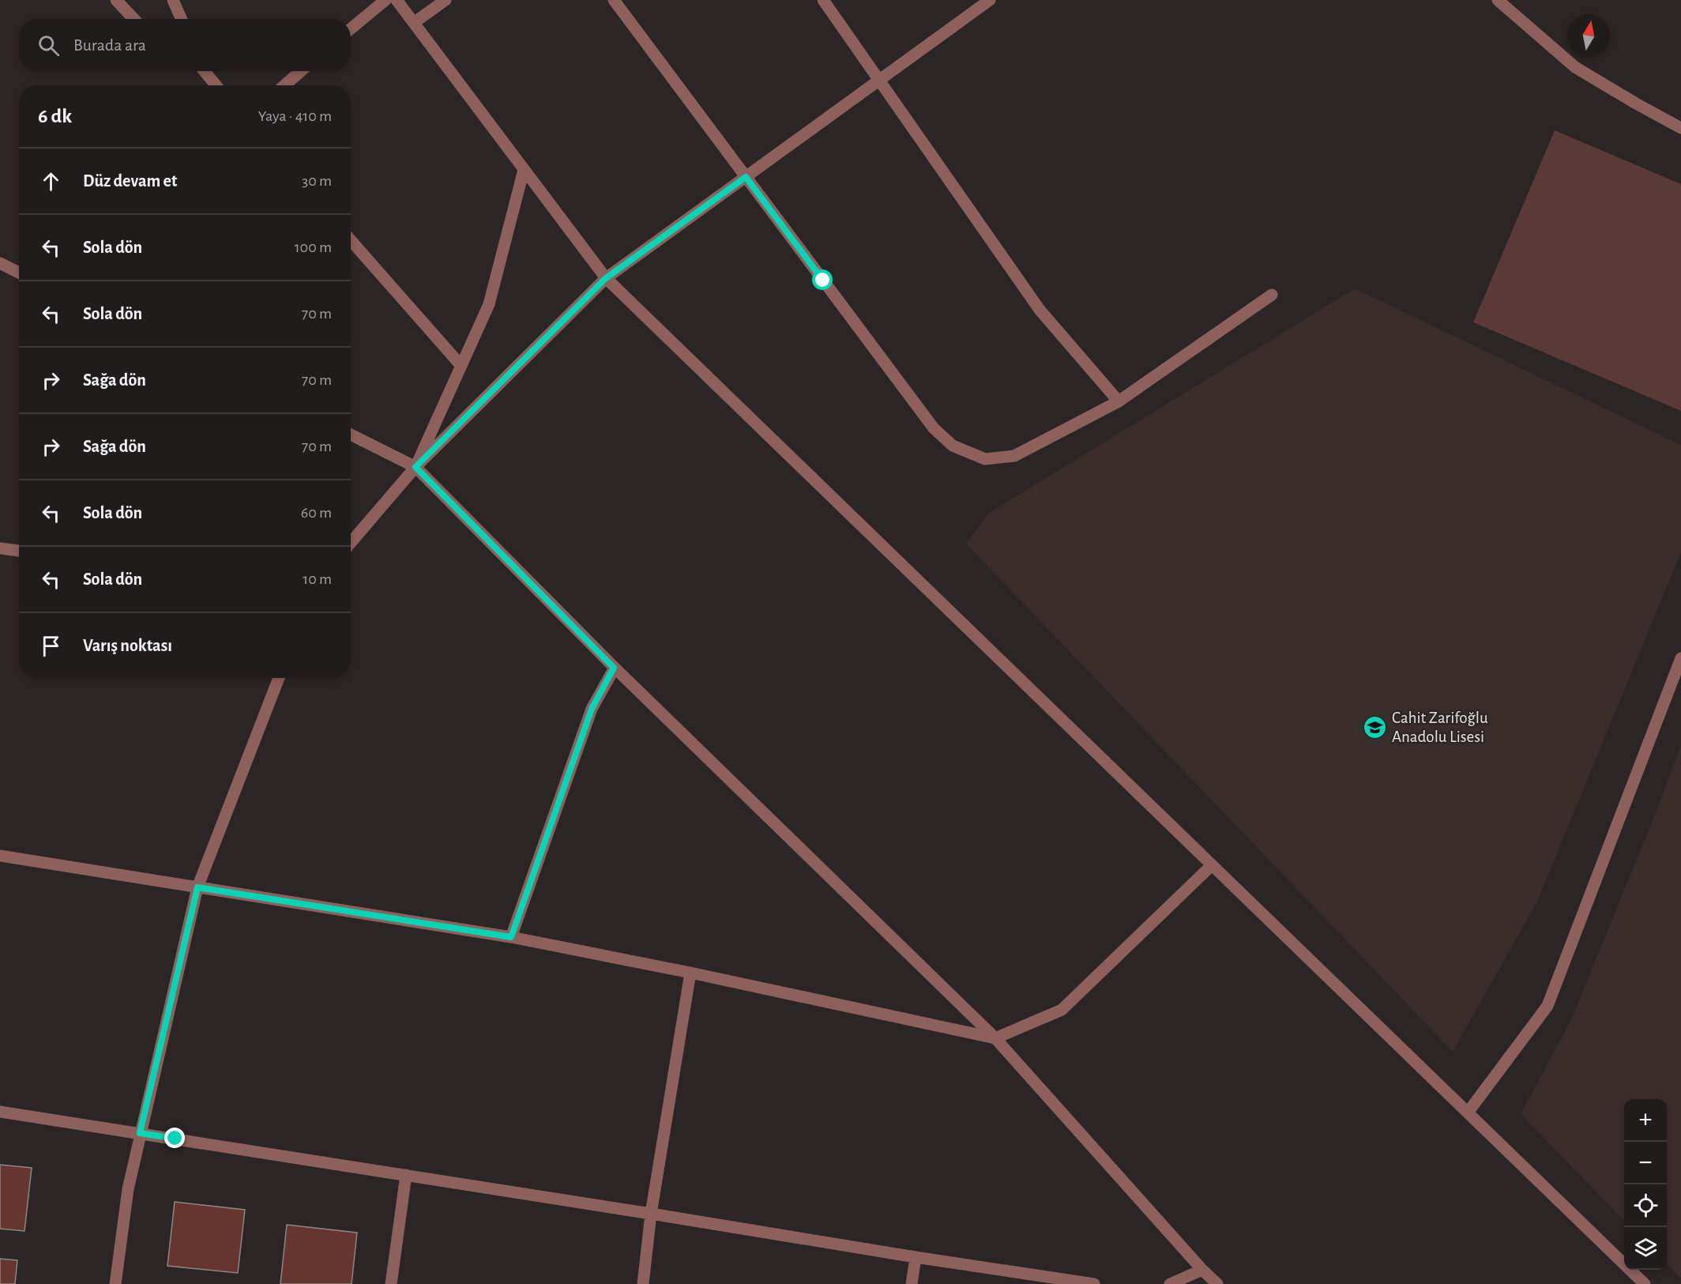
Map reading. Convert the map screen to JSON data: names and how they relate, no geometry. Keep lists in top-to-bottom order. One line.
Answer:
{"places":{"school or university":["Cahit Zarifoğlu Anadolu Lisesi"]},"north":"top","page":{"search":"Burada ara","heading":["6 dk","Yaya · 410 m"],"list":[["Düz devam et","30 m"],["Sola dön","100 m"],["Sola dön","70 m"],["Sağa dön","70 m"],["Sağa dön","70 m"],["Sola dön","60 m"],["Sola dön","10 m"],"Varış noktası"],"map_buttons":["+","−"]}}
